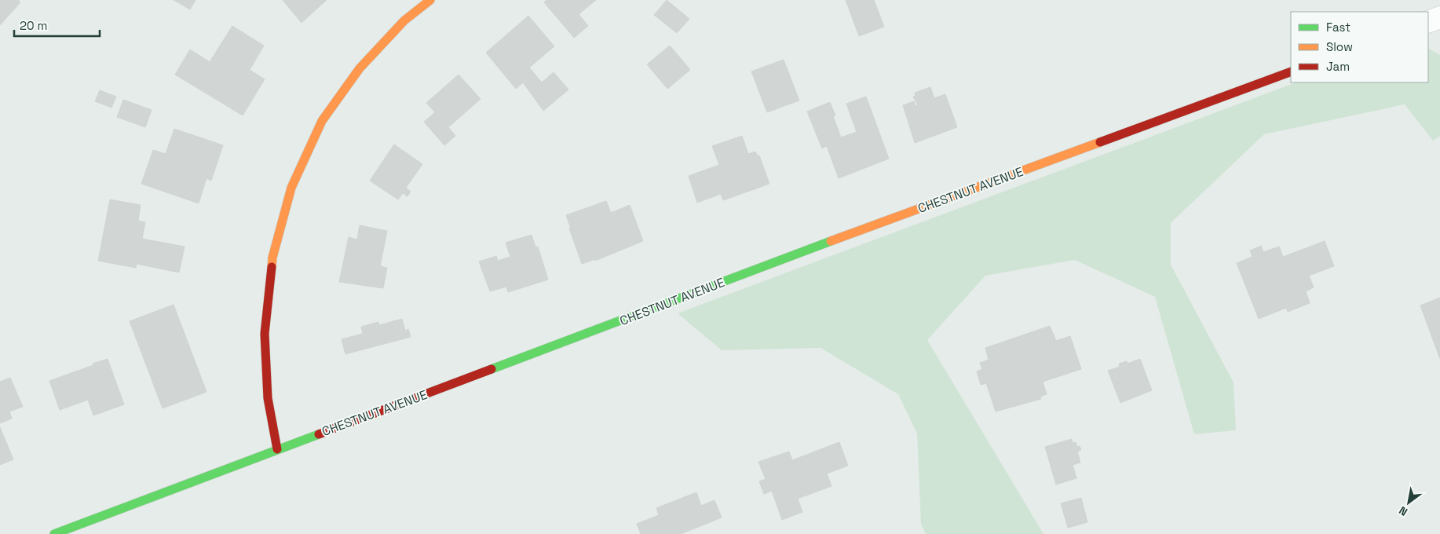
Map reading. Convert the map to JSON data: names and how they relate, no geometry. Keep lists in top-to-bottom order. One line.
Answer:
{"streets":{"street":["CHESTNUT AVENUE"]},"legend":["Fast","Slow","Jam"],"scale_bar":"20 m","north":"bottom left"}
